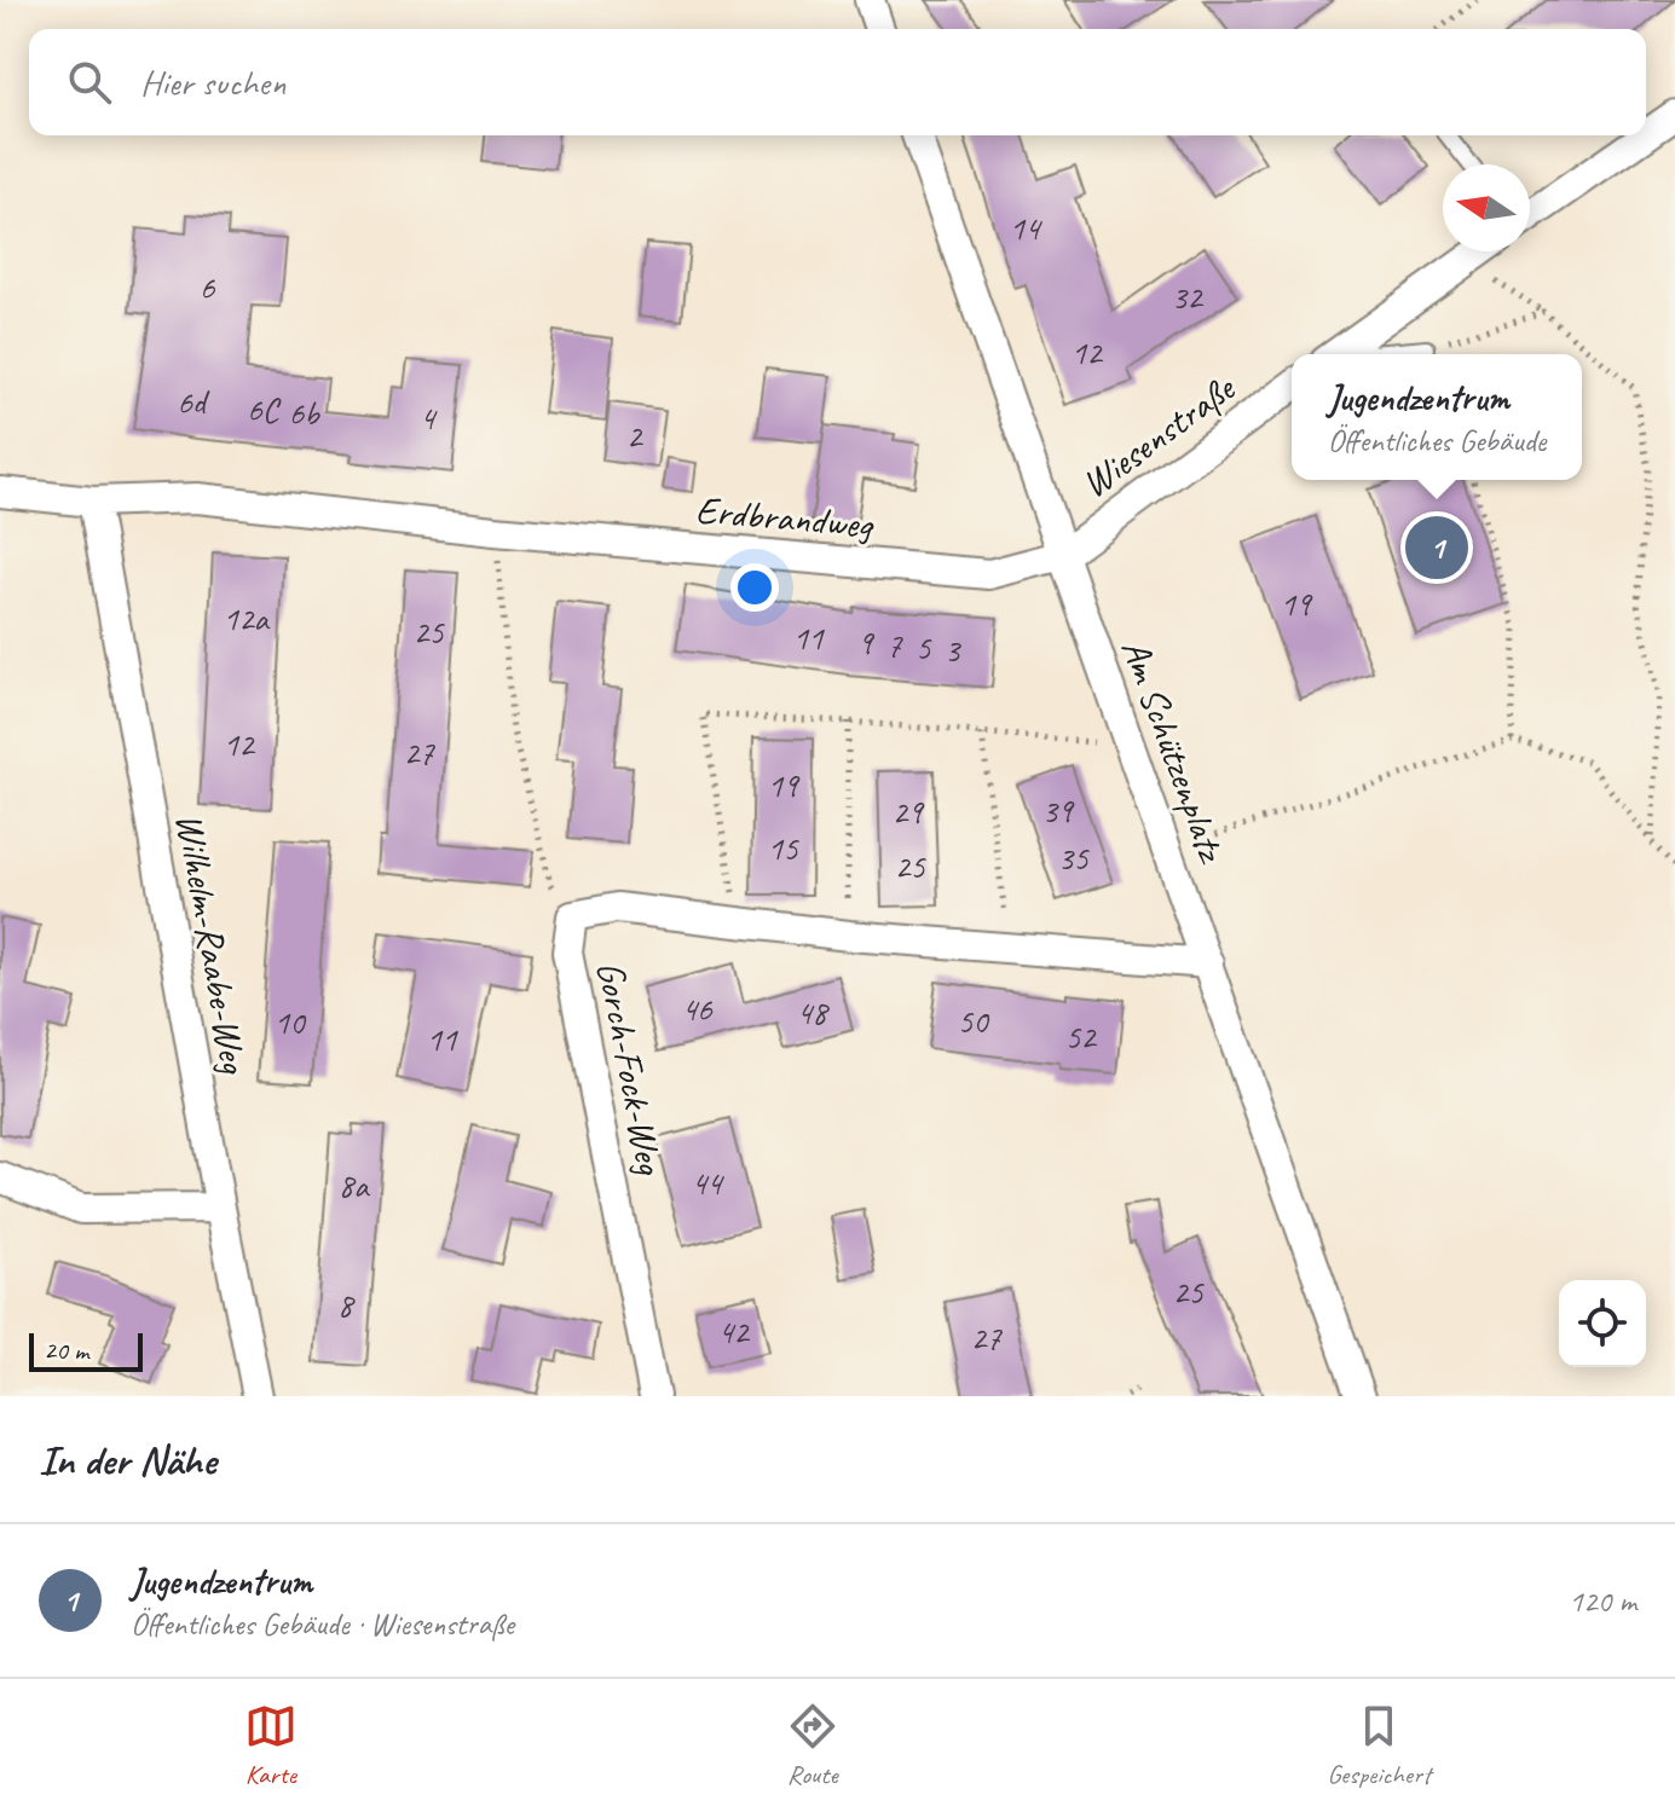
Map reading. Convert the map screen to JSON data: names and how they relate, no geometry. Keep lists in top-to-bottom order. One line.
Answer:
{"streets":{"street":["Wiesenstraße","Erdbrandweg","Am Schützenplatz","Wilhelm-Raabe-Weg","Gorch-Fock-Weg"]},"crossings":[["Wiesenstraße","Erdbrandweg"],["Wiesenstraße","Am Schützenplatz"],["Erdbrandweg","Am Schützenplatz"],["Erdbrandweg","Wilhelm-Raabe-Weg"],["Am Schützenplatz","Gorch-Fock-Weg"]],"house_numbers":["14","6","32","12","6d","6C","6b","4","2","19","12a","25","11","9","7","5","3","12","27","19","39","29","15","35","25","46","48","50","10","52","11","44","8a","25","8","42","27"],"scale_bar":"20 m","north":"left","page":{"search":"Hier suchen","popup":["Jugendzentrum","Öffentliches Gebäude"],"pins":"1","scale":"20 m","heading":"In der Nähe","list":[{"mark":"1","name":"Jugendzentrum","note":"Öffentliches Gebäude · Wiesenstraße","value":"120 m"}],"nav":["Karte","Route","Gespeichert"]}}
